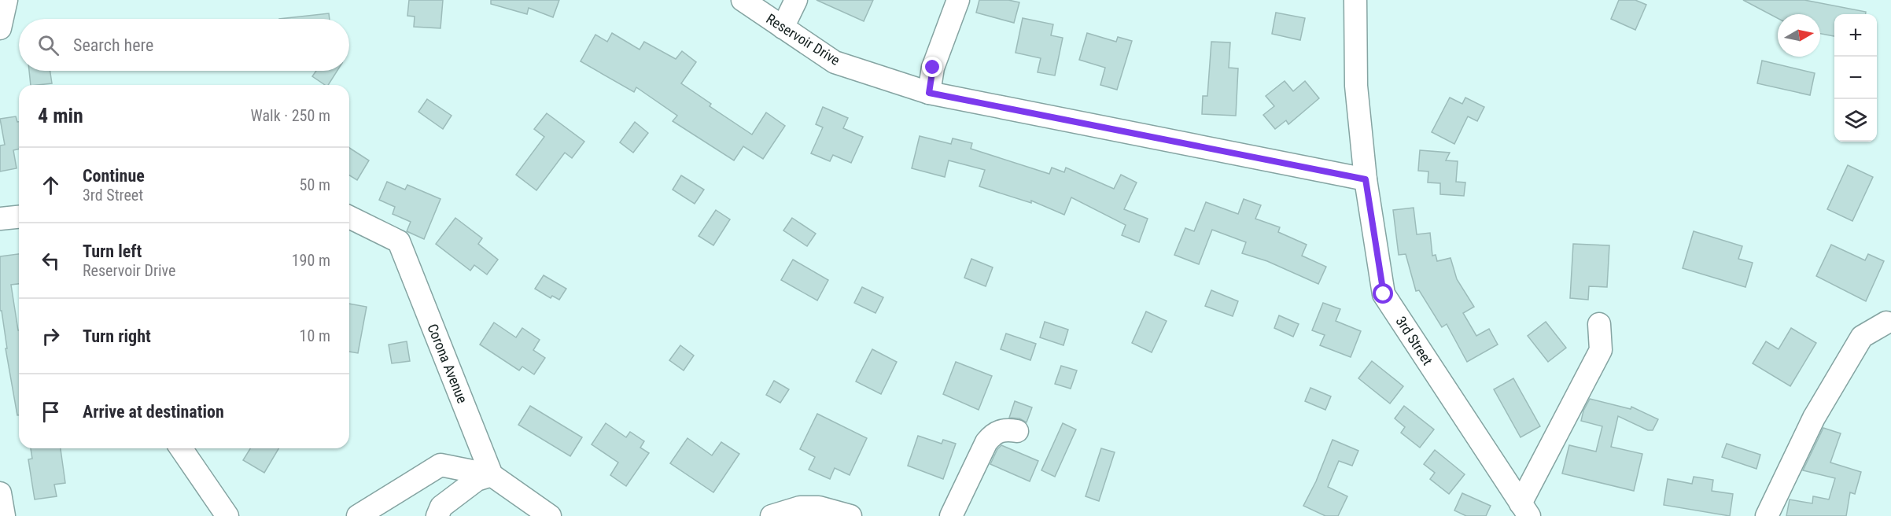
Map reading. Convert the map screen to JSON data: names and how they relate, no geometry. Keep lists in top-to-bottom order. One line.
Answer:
{"streets":{"street":["Reservoir Drive","3rd Street","Corona Avenue"]},"crossings":[["Reservoir Drive","3rd Street"]],"north":"right","page":{"map_buttons":["+","−"],"search":"Search here","heading":["4 min","Walk · 250 m"],"list":[["Continue","3rd Street","50 m"],["Turn left","Reservoir Drive","190 m"],["Turn right","10 m"],"Arrive at destination"]}}
